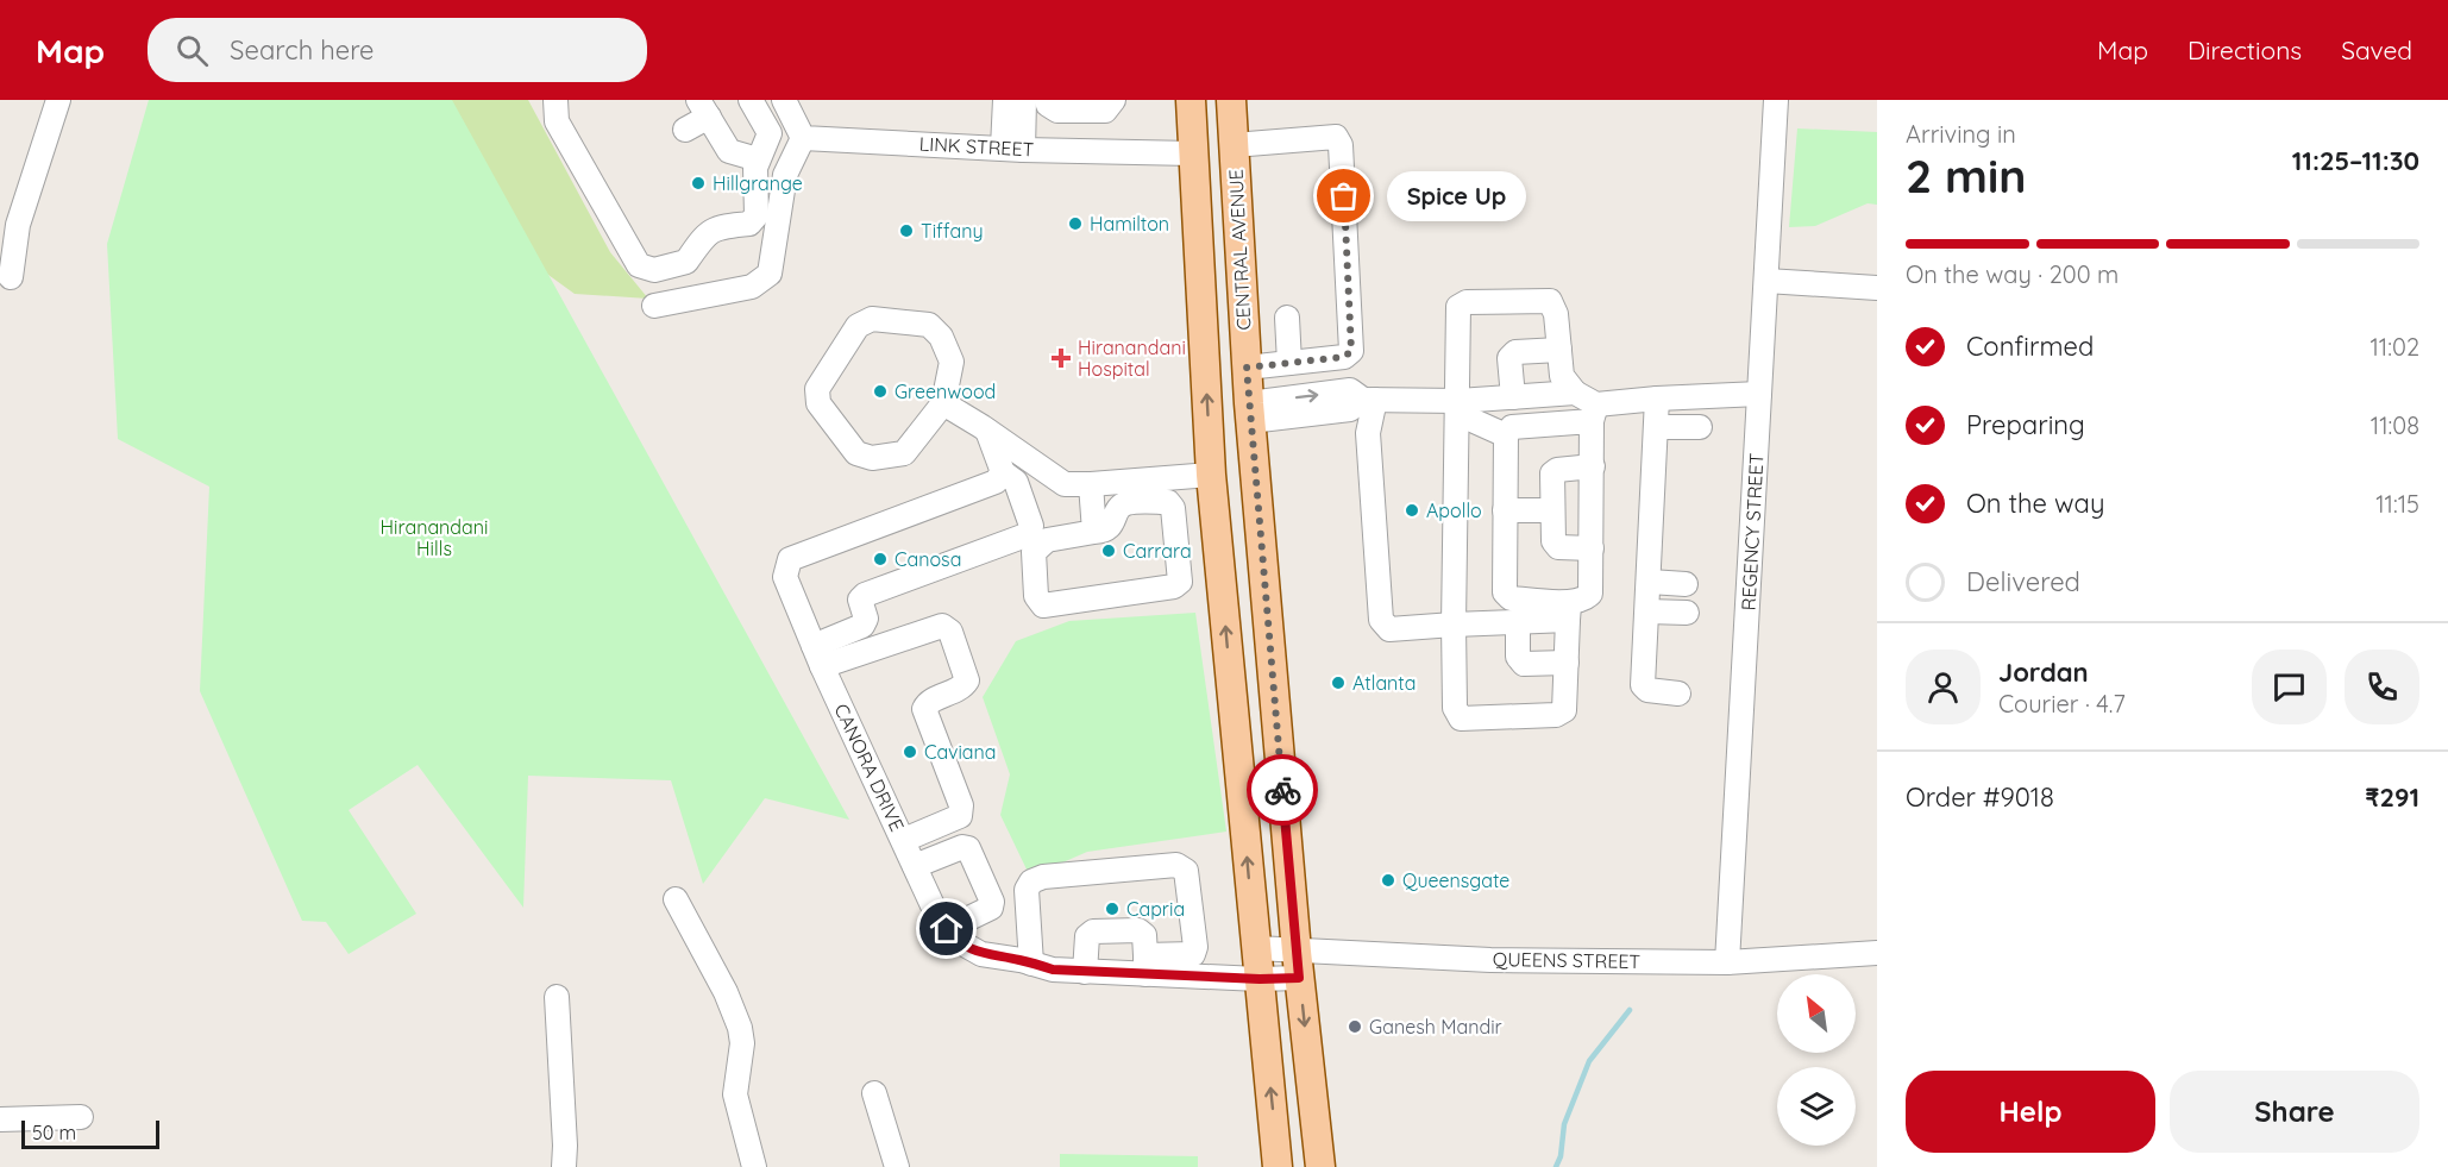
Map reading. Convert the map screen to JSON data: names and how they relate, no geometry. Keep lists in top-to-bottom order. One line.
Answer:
{"streets":{"main road":["CENTRAL AVENUE"],"street":["LINK STREET","REGENCY STREET","CANORA DRIVE","QUEENS STREET"]},"crossings":[["LINK STREET","CENTRAL AVENUE"],["CENTRAL AVENUE","CANORA DRIVE"],["CENTRAL AVENUE","QUEENS STREET"],["REGENCY STREET","QUEENS STREET"],["CANORA DRIVE","QUEENS STREET"]],"parks":["Hiranandani Hills"],"places":{"other":["Hillgrange","Spice Up","Hamilton","Tiffany","Greenwood","Apollo","Carrara","Canosa","Atlanta","Caviana","Queensgate","Capria","Ganesh Mandir"],"health":["Hiranandani Hospital"]},"scale_bar":"50 m","north":"top left","page":{"header":"Map","search":"Search here","nav":["Map","Directions","Saved"],"heading":["2 min","Arriving in","11:25–11:30"],"panel":["Jordan","Courier · 4.7","Order #9018","₹291"],"bubble":"Spice Up","bar":"On the way · 200 m","list":[["Confirmed","11:02"],["Preparing","11:08"],["On the way","11:15"],"Delivered"],"buttons":["Help","Share"],"scale":"50 m"}}
